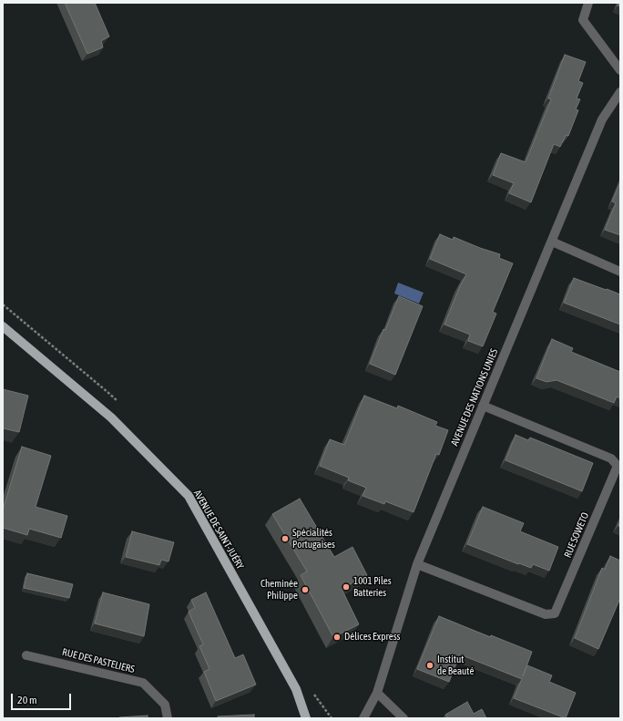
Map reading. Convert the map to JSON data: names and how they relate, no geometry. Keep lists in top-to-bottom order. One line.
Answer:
{"streets":{"main road":["AVENUE DE SAINT-JUÉRY"],"street":["AVENUE DES NATIONS UNIES","RUE SOWETO","RUE DES PASTELIERS"]},"crossings":[["AVENUE DES NATIONS UNIES","RUE SOWETO"]],"places":["Spécialités Portugaises","1001 Piles Batteries","Cheminée Philippe","Délices Express","Institut de Beauté"],"scale_bar":"20 m"}
